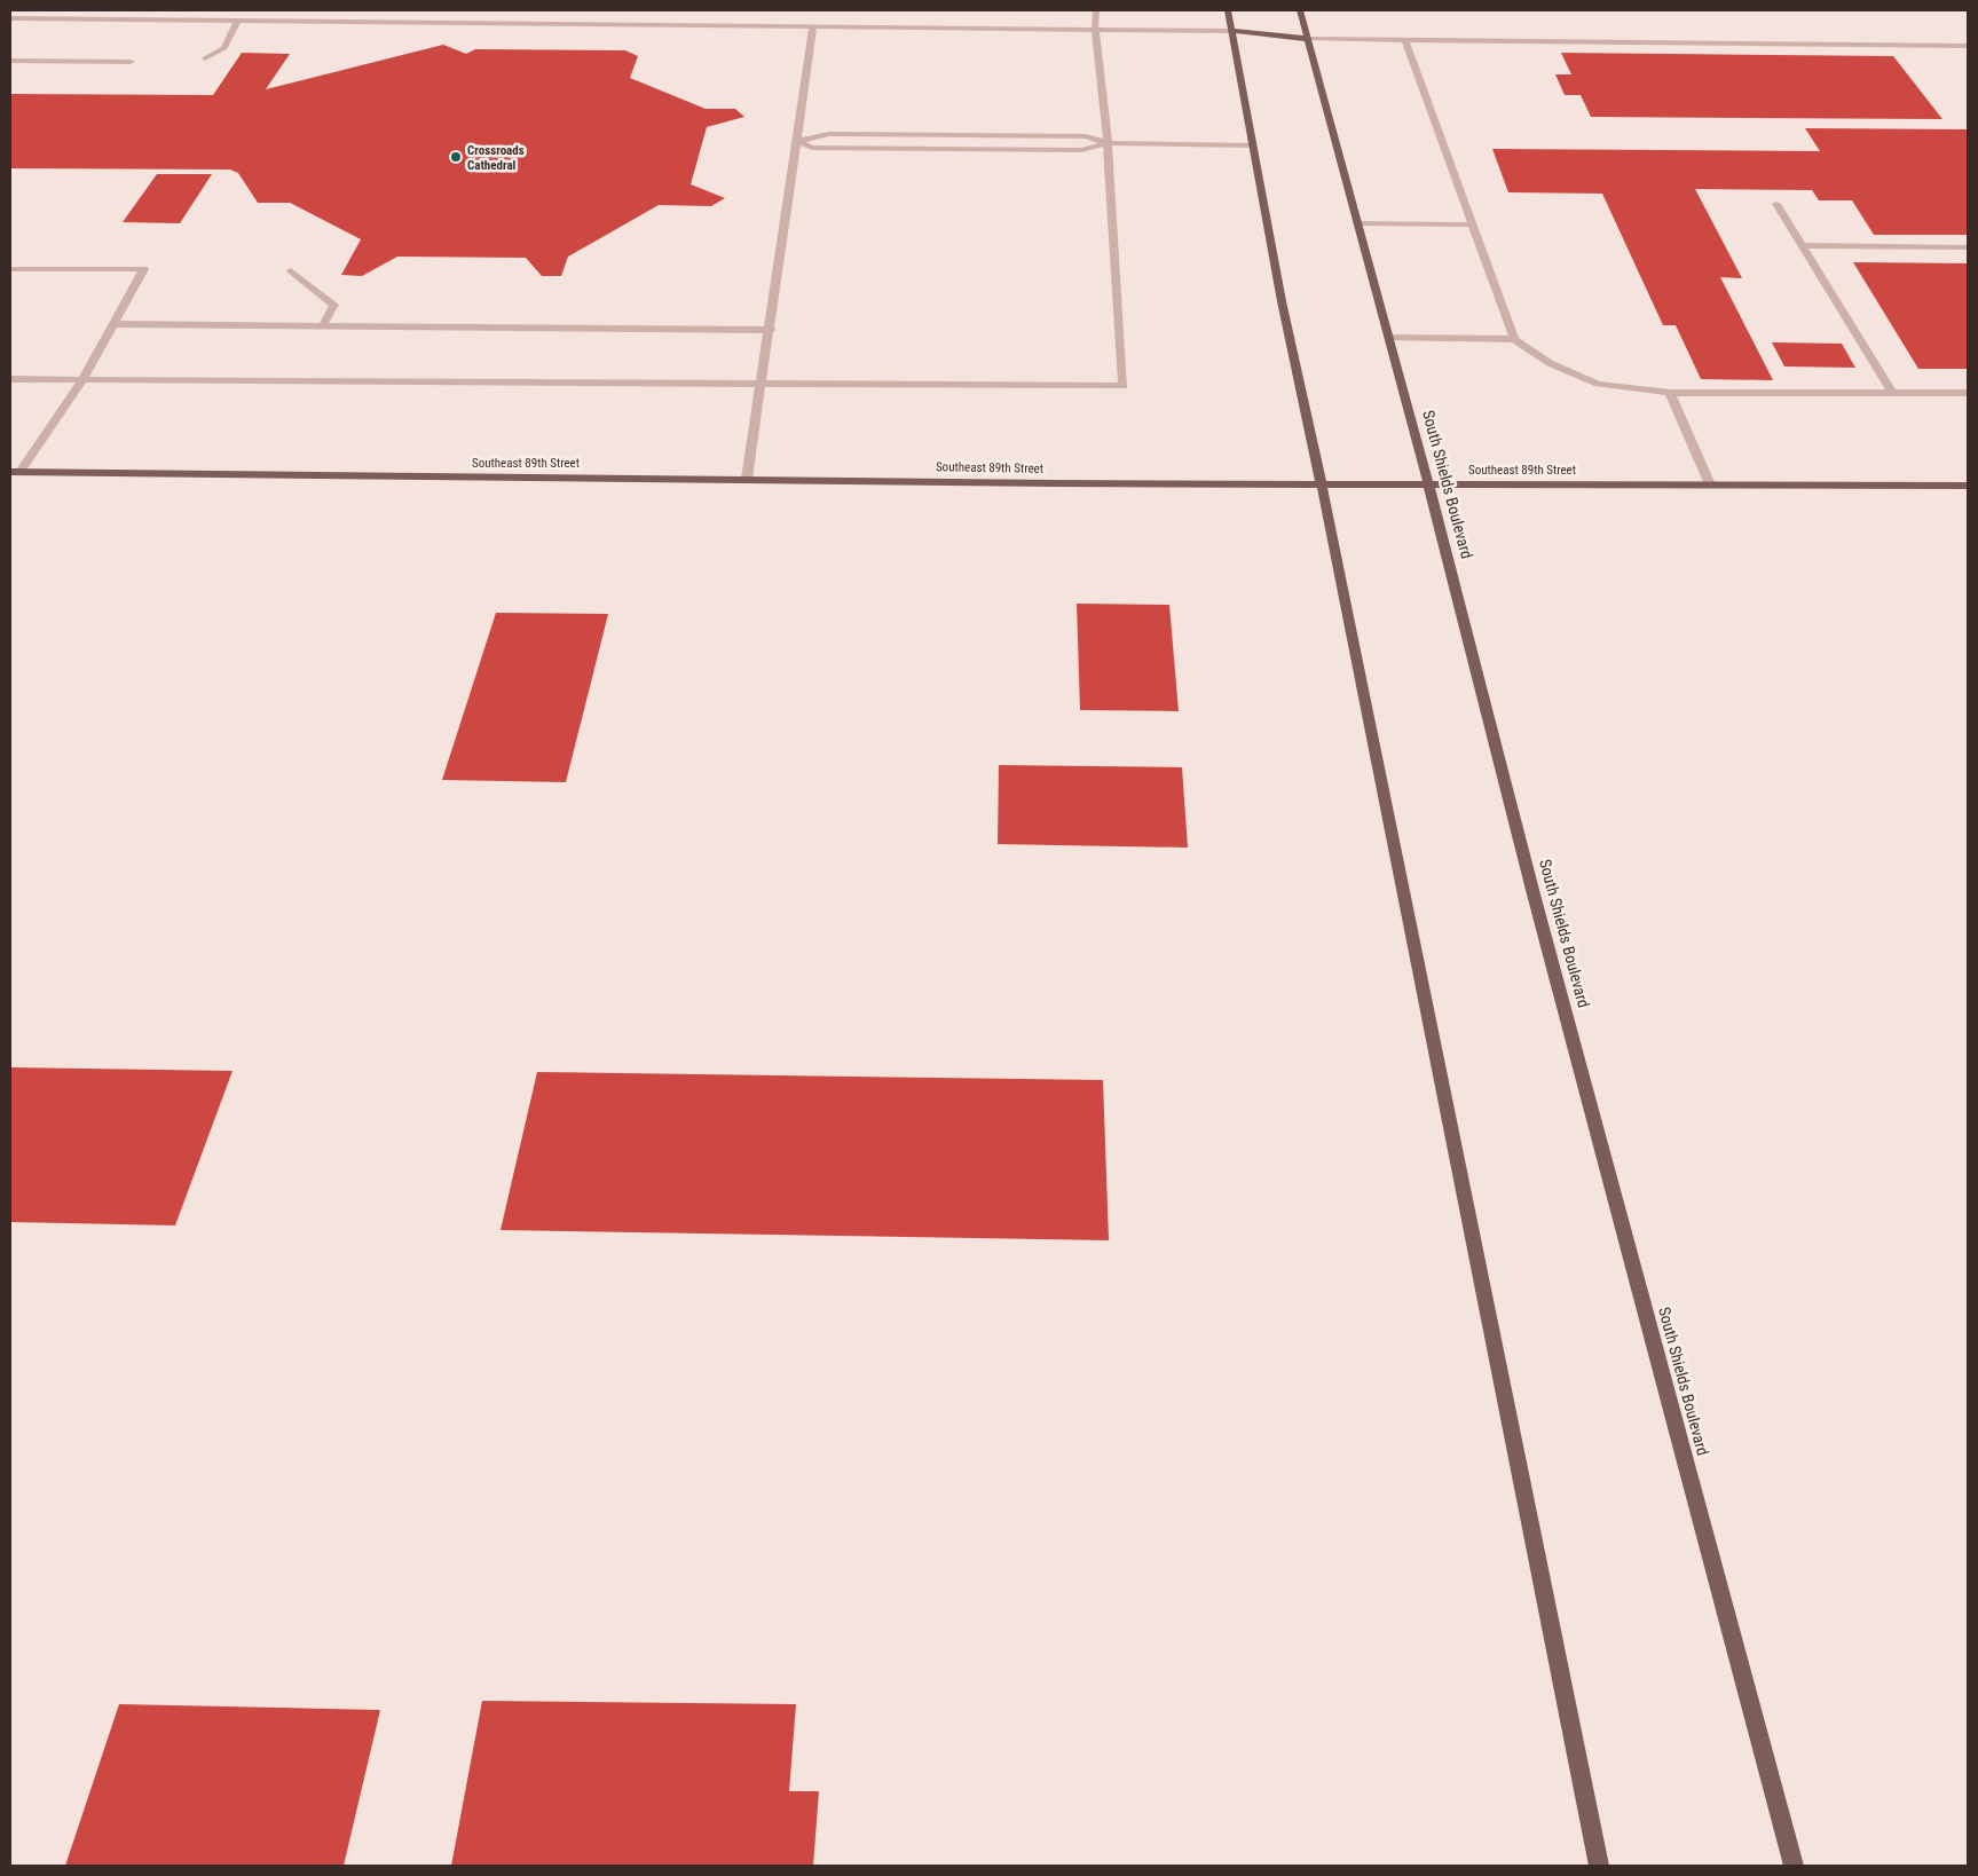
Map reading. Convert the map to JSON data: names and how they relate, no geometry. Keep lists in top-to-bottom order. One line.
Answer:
{"streets":{"main road":["Southeast 89th Street","South Shields Boulevard"]},"crossings":[["Southeast 89th Street","South Shields Boulevard"]],"places":["Crossroads Cathedral"]}
